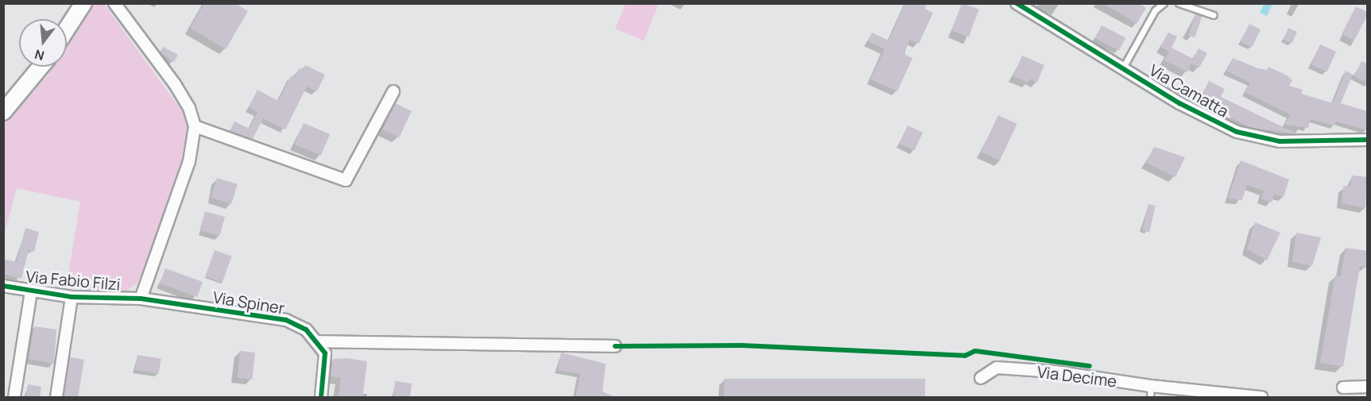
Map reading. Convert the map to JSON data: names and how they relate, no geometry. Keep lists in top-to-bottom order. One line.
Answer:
{"streets":{"street":["Via Camatta","Via Fabio Filzi","Via Spiner","Via Decime"]},"crossings":[["Via Fabio Filzi","Via Spiner"]],"north":"bottom"}
